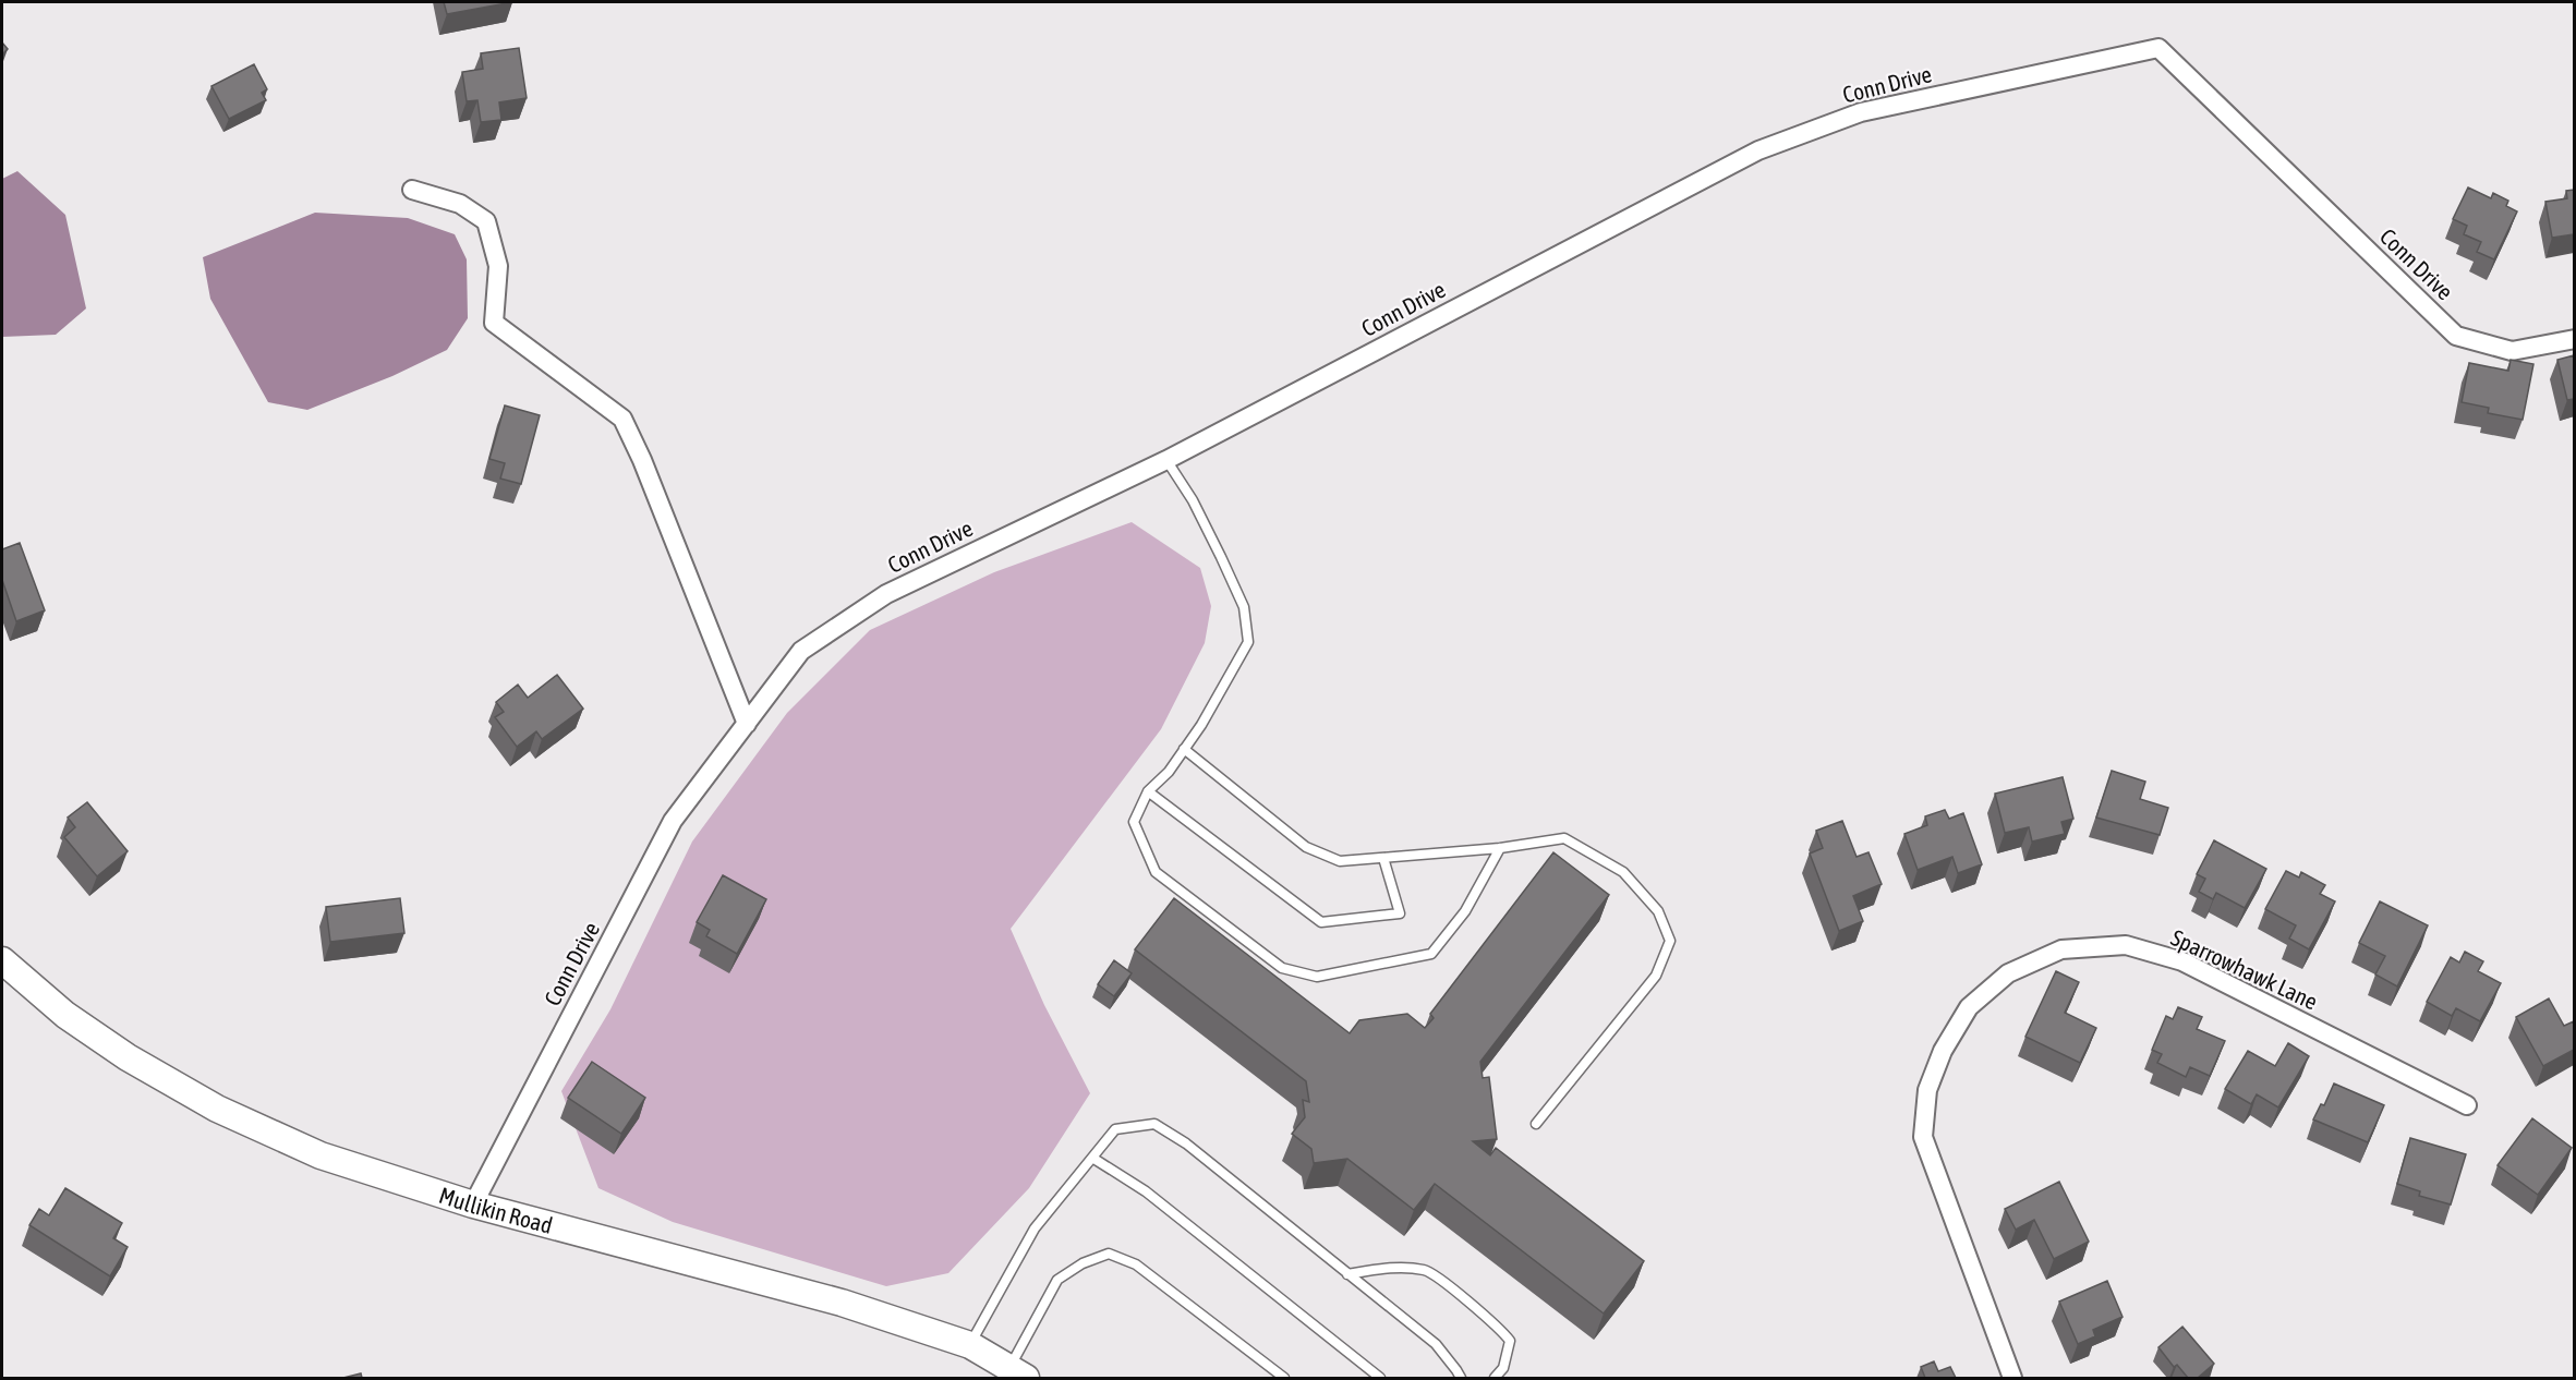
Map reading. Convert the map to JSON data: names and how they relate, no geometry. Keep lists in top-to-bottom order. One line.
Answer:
{"streets":{"street":["Conn Drive","Sparrowhawk Lane","Mullikin Road"]},"crossings":[["Conn Drive","Mullikin Road"]]}
